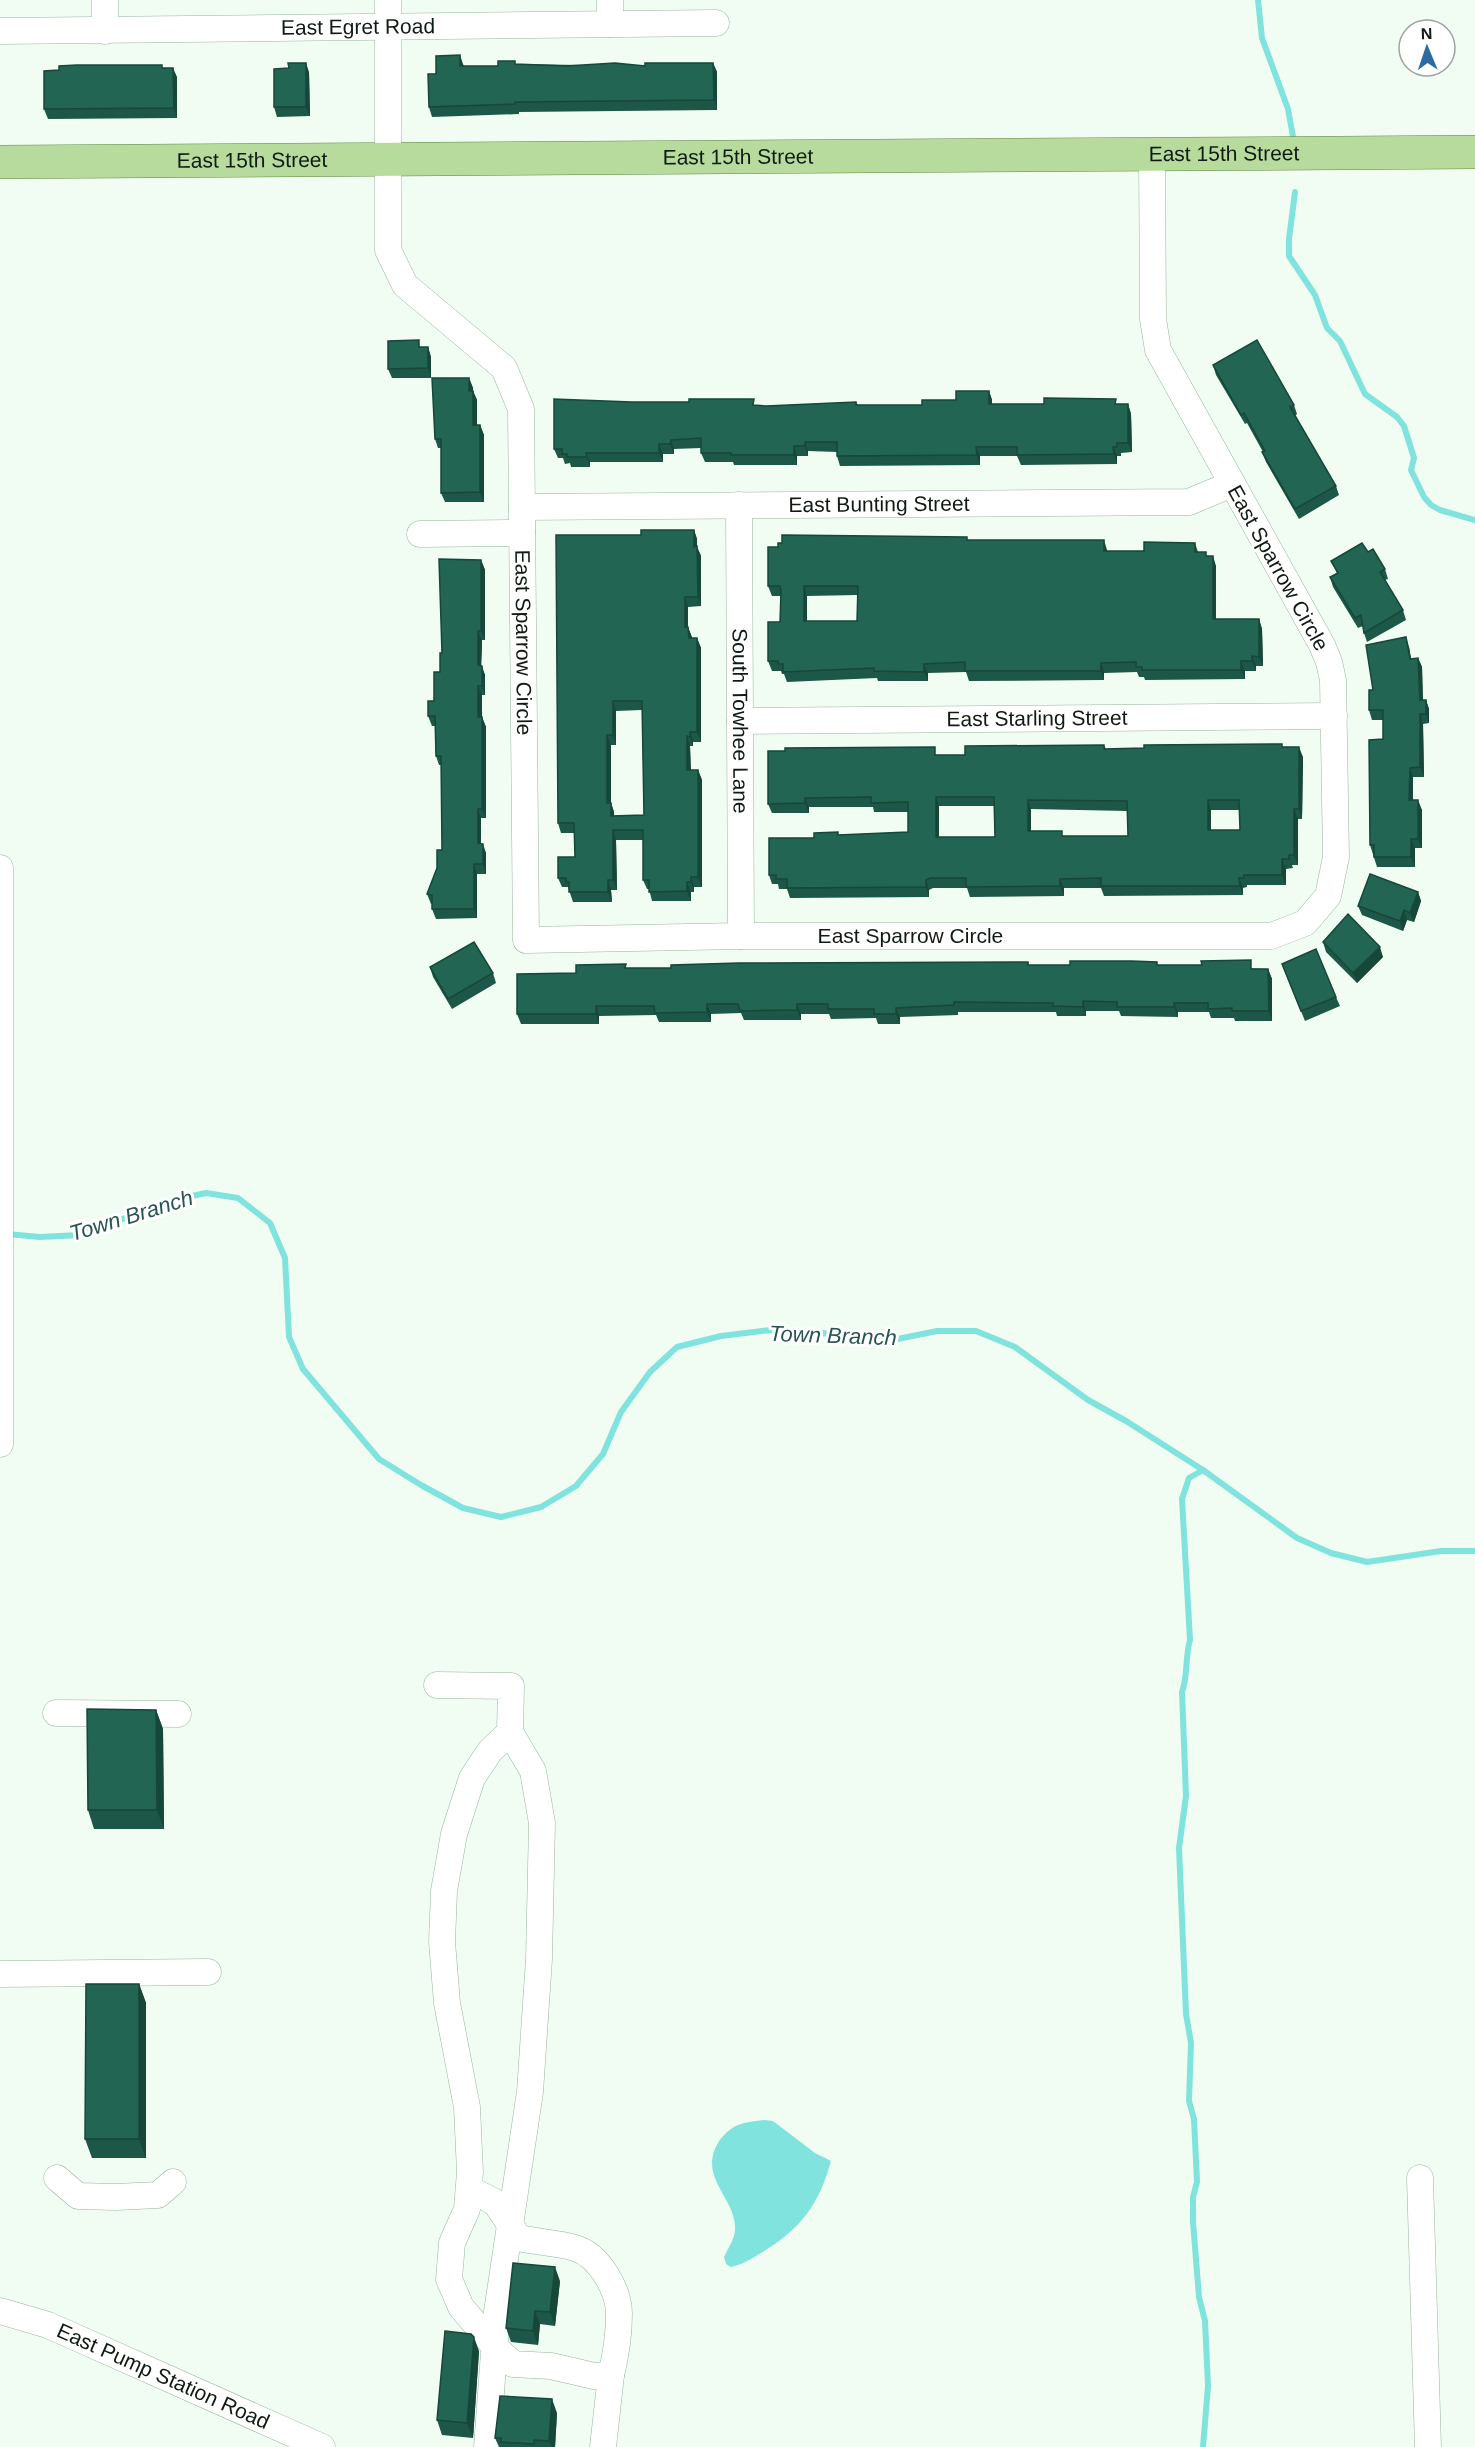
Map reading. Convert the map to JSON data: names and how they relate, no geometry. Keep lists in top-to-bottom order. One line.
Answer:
{"streets":{"main road":["East 15th Street"],"street":["East Egret Road","East Bunting Street","East Sparrow Circle","East Starling Street","South Towhee Lane","East Pump Station Road"]},"crossings":[["East Egret Road","East Sparrow Circle"],["East 15th Street","East Sparrow Circle"],["East Bunting Street","East Sparrow Circle"],["East Bunting Street","South Towhee Lane"],["East Sparrow Circle","East Starling Street"],["East Sparrow Circle","South Towhee Lane"],["East Starling Street","South Towhee Lane"]],"water":["Town Branch"],"north":"top"}
